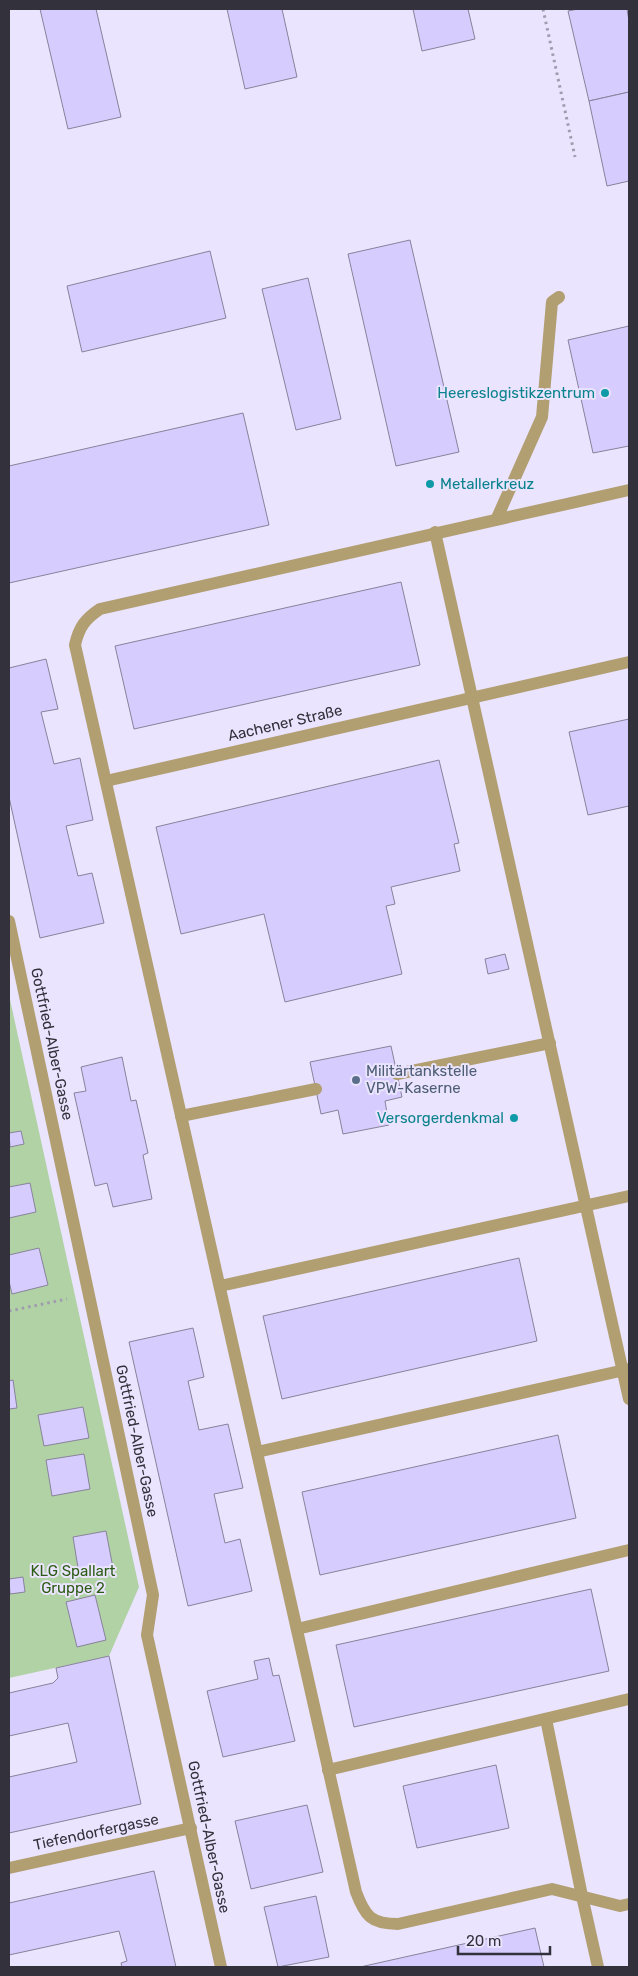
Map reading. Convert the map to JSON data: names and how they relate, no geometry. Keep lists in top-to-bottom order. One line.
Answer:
{"streets":{"street":["Aachener Straße","Gottfried-Alber-Gasse","Tiefendorfergasse"]},"crossings":[["Gottfried-Alber-Gasse","Tiefendorfergasse"]],"parks":["KLG Spallart Gruppe 2"],"places":["Heereslogistikzentrum","Metallerkreuz","Militärtankstelle VPW-Kaserne","Versorgerdenkmal"],"scale_bar":"20 m"}
